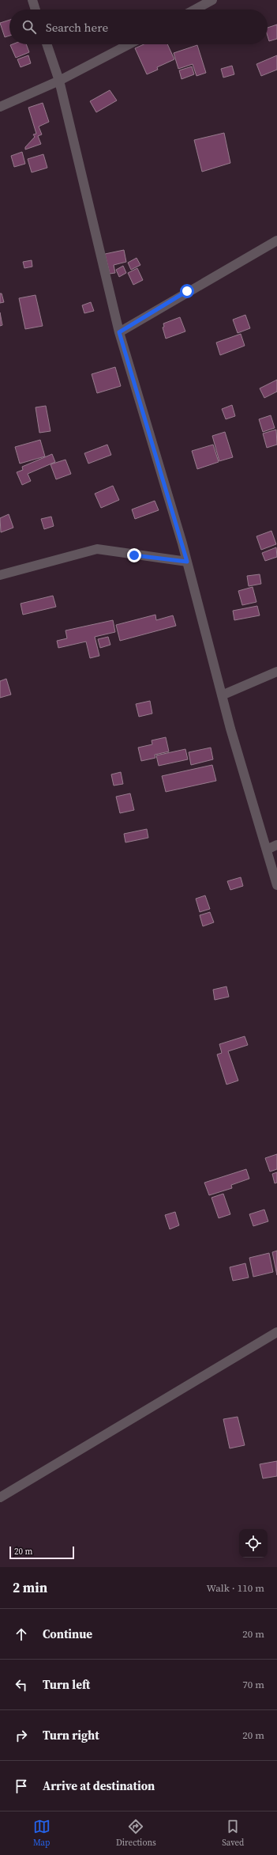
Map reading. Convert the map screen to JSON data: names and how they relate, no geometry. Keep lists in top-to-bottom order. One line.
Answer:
{"scale_bar":"20 m","page":{"search":"Search here","scale":"20 m","heading":["2 min","Walk · 110 m"],"list":[["Continue","20 m"],["Turn left","70 m"],["Turn right","20 m"],"Arrive at destination"],"nav":["Map","Directions","Saved"]}}
